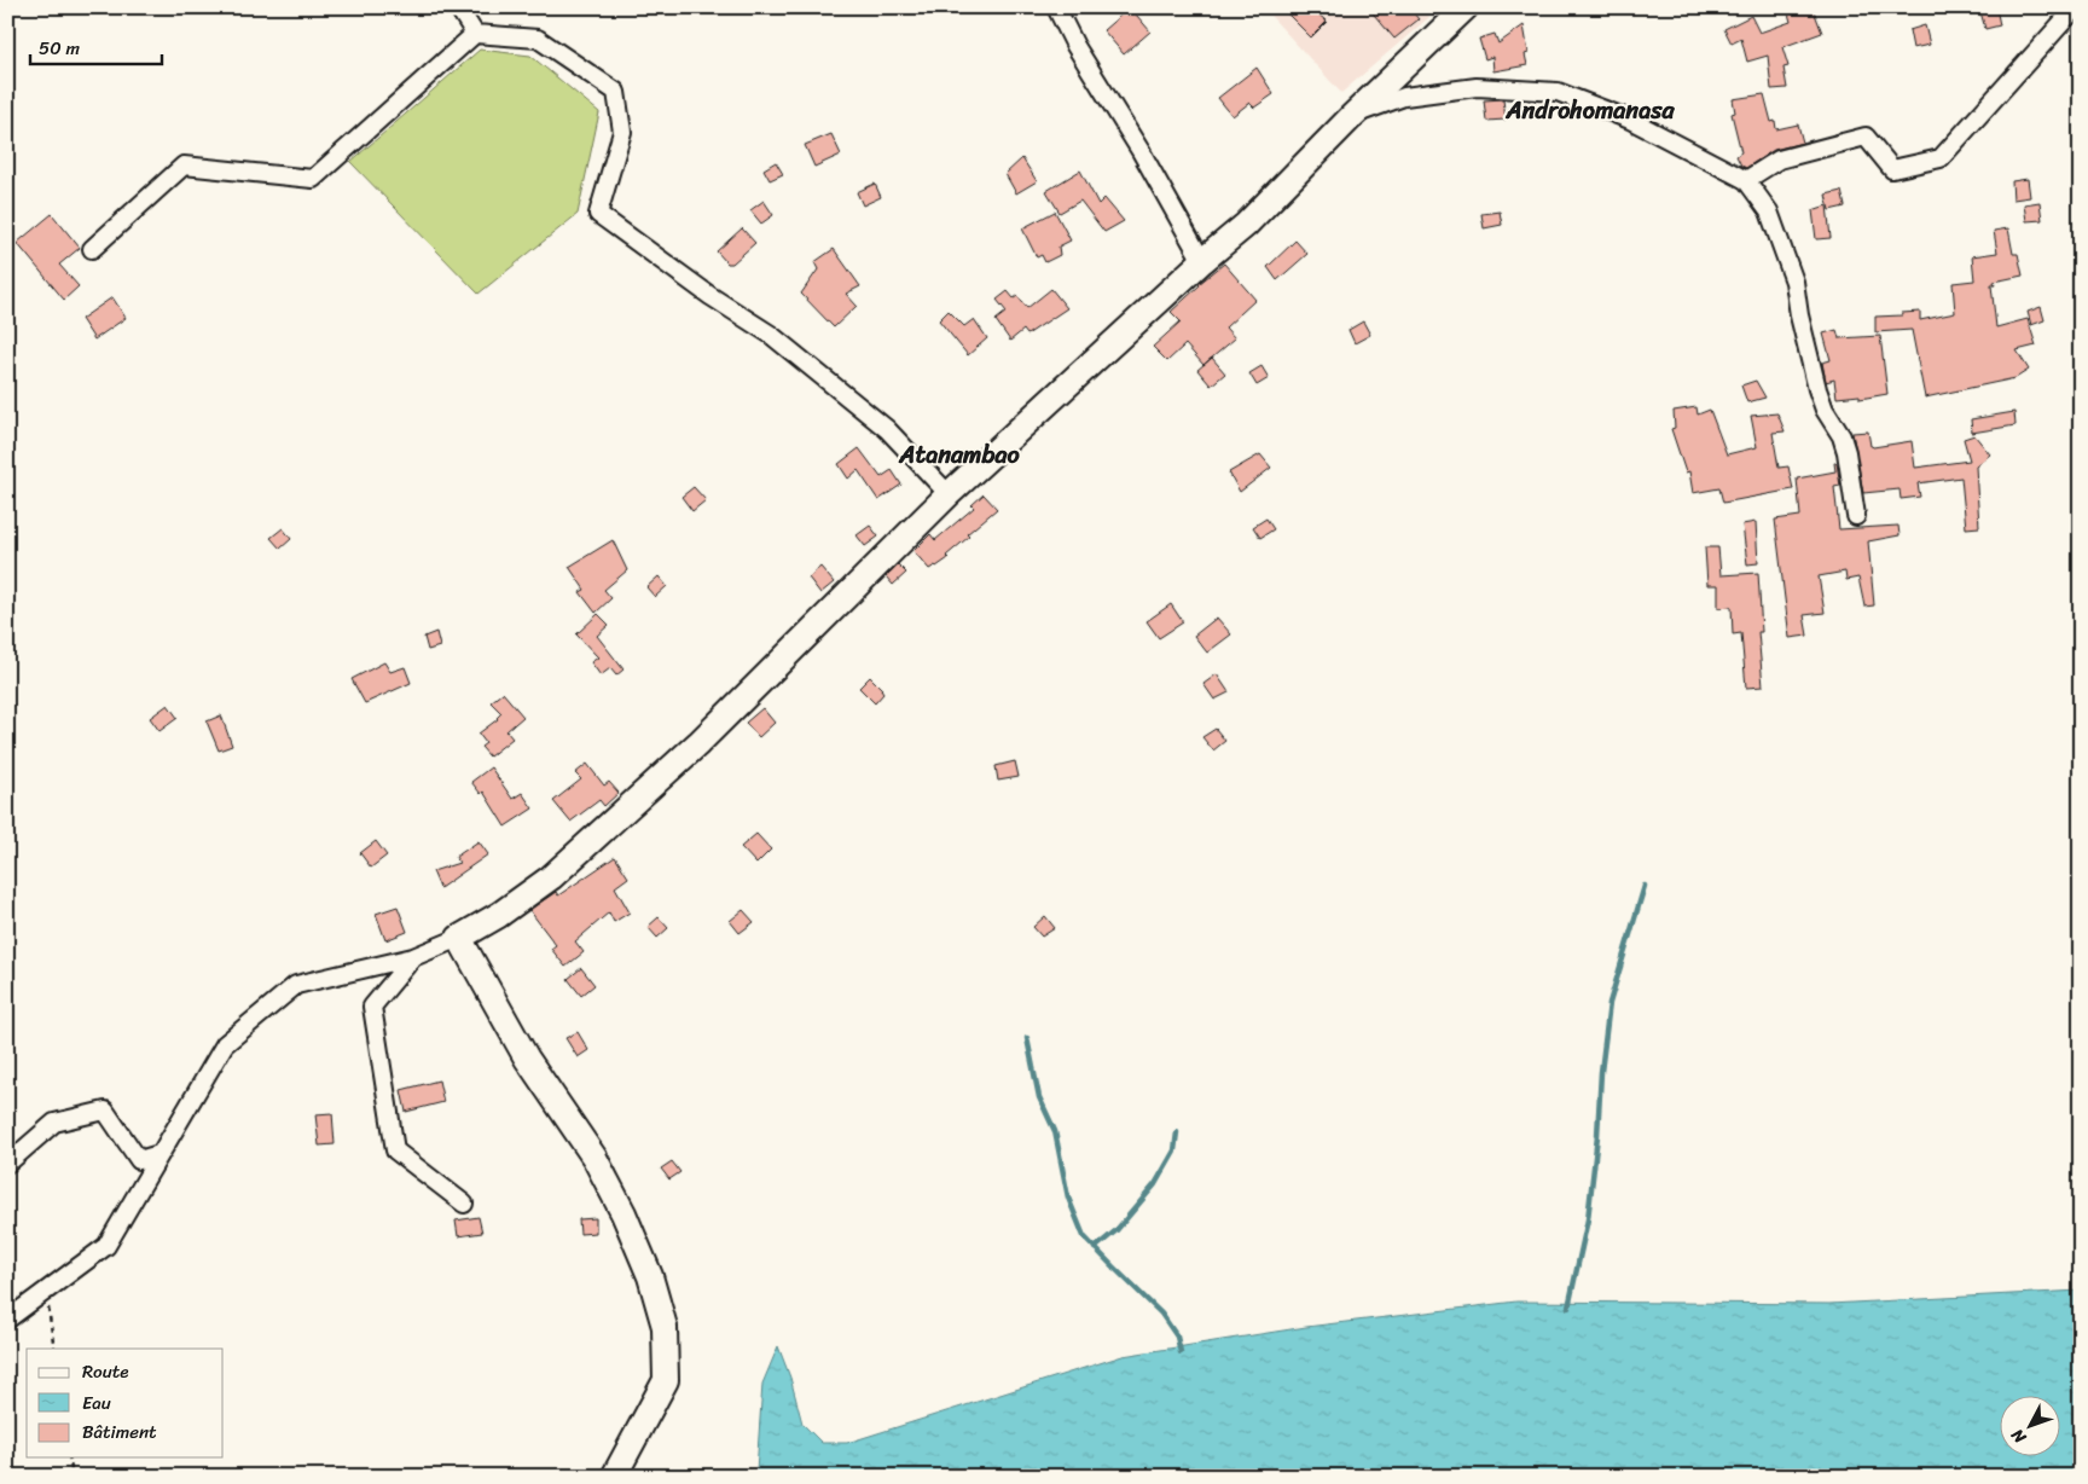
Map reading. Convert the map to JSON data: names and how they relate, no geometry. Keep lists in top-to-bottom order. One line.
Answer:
{"districts":["Androhomanasa","Atanambao"],"legend":["Route","Eau","Bâtiment"],"scale_bar":"50 m","north":"bottom left"}
